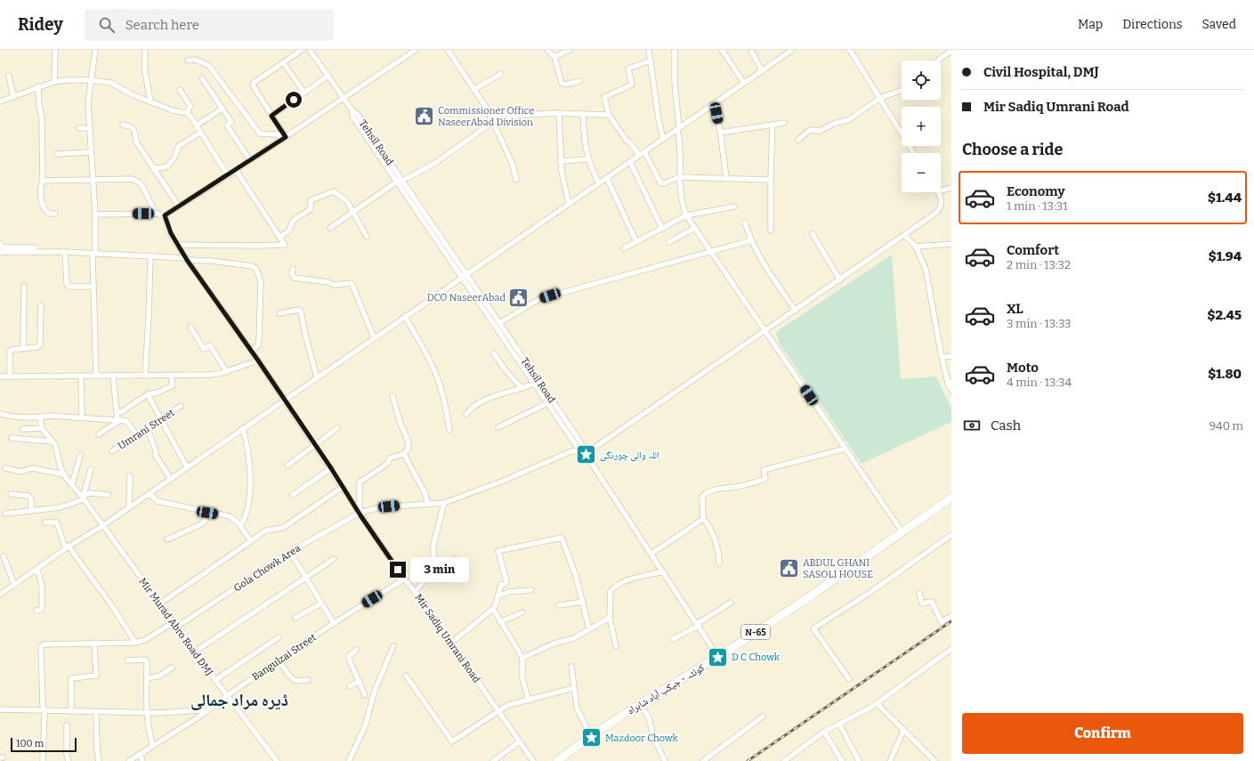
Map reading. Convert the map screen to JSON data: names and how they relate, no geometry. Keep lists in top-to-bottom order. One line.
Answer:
{"streets":{"highway":["N-65","کوئٹہ - جیکب آباد شاہراہ"],"street":["Tehsil Road","Umrani Street","Gola Chowk Area","Mir Murad Abro Road DMJ","Mir Sadiq Umrani Road","Bangulzai Street"]},"crossings":[["Gola Chowk Area","Mir Murad Abro Road DMJ"],["Gola Chowk Area","Mir Sadiq Umrani Road"],["Mir Murad Abro Road DMJ","Bangulzai Street"],["Mir Sadiq Umrani Road","Bangulzai Street"]],"districts":["ڈیرہ مراد جمالی"],"places":{"public building":["Commissioner Office NaseerAbad Division","DCO NaseerAbad","ABDUL GHANI SASOLI HOUSE"],"place":["اللہ والی چورنگی","D C Chowk","Mazdoor Chowk"]},"scale_bar":"100 m","page":{"header":"Ridey","search":"Search here","nav":["Map","Directions","Saved"],"banner":["Civil Hospital, DMJ","Mir Sadiq Umrani Road"],"map_buttons":["+","−"],"heading":"Choose a ride","list":[{"name":"Economy","note":"1 min · 13:31","value":"$1.44"},{"name":"Comfort","note":"2 min · 13:32","value":"$1.94"},{"name":"XL","note":"3 min · 13:33","value":"$2.45"},{"name":"Moto","note":"4 min · 13:34","value":"$1.80"}],"pay":["Cash","940 m"],"bubble":"3 min","buttons":"Confirm","scale":"100 m"}}
